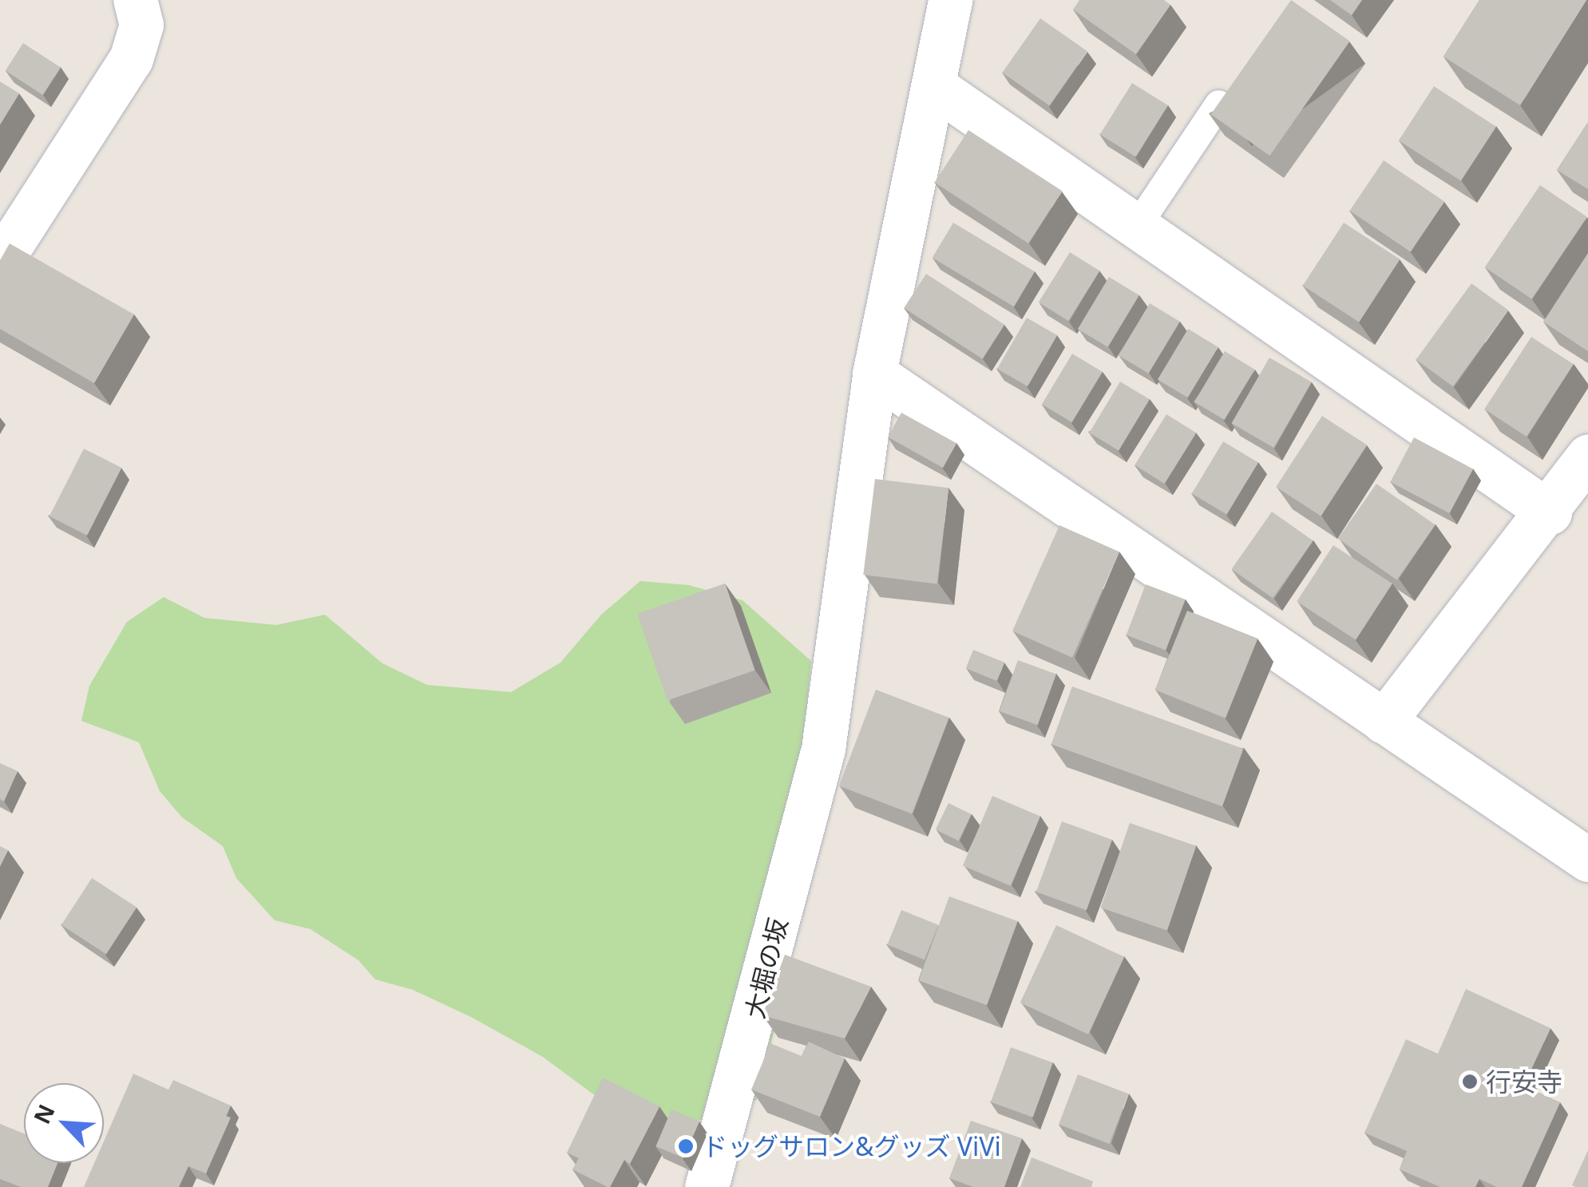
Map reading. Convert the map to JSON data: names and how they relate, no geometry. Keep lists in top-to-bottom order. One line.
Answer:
{"streets":{"street":["大堀の坂"]},"places":["行安寺","ドッグサロン&グッズ ViVi"],"north":"top left"}
